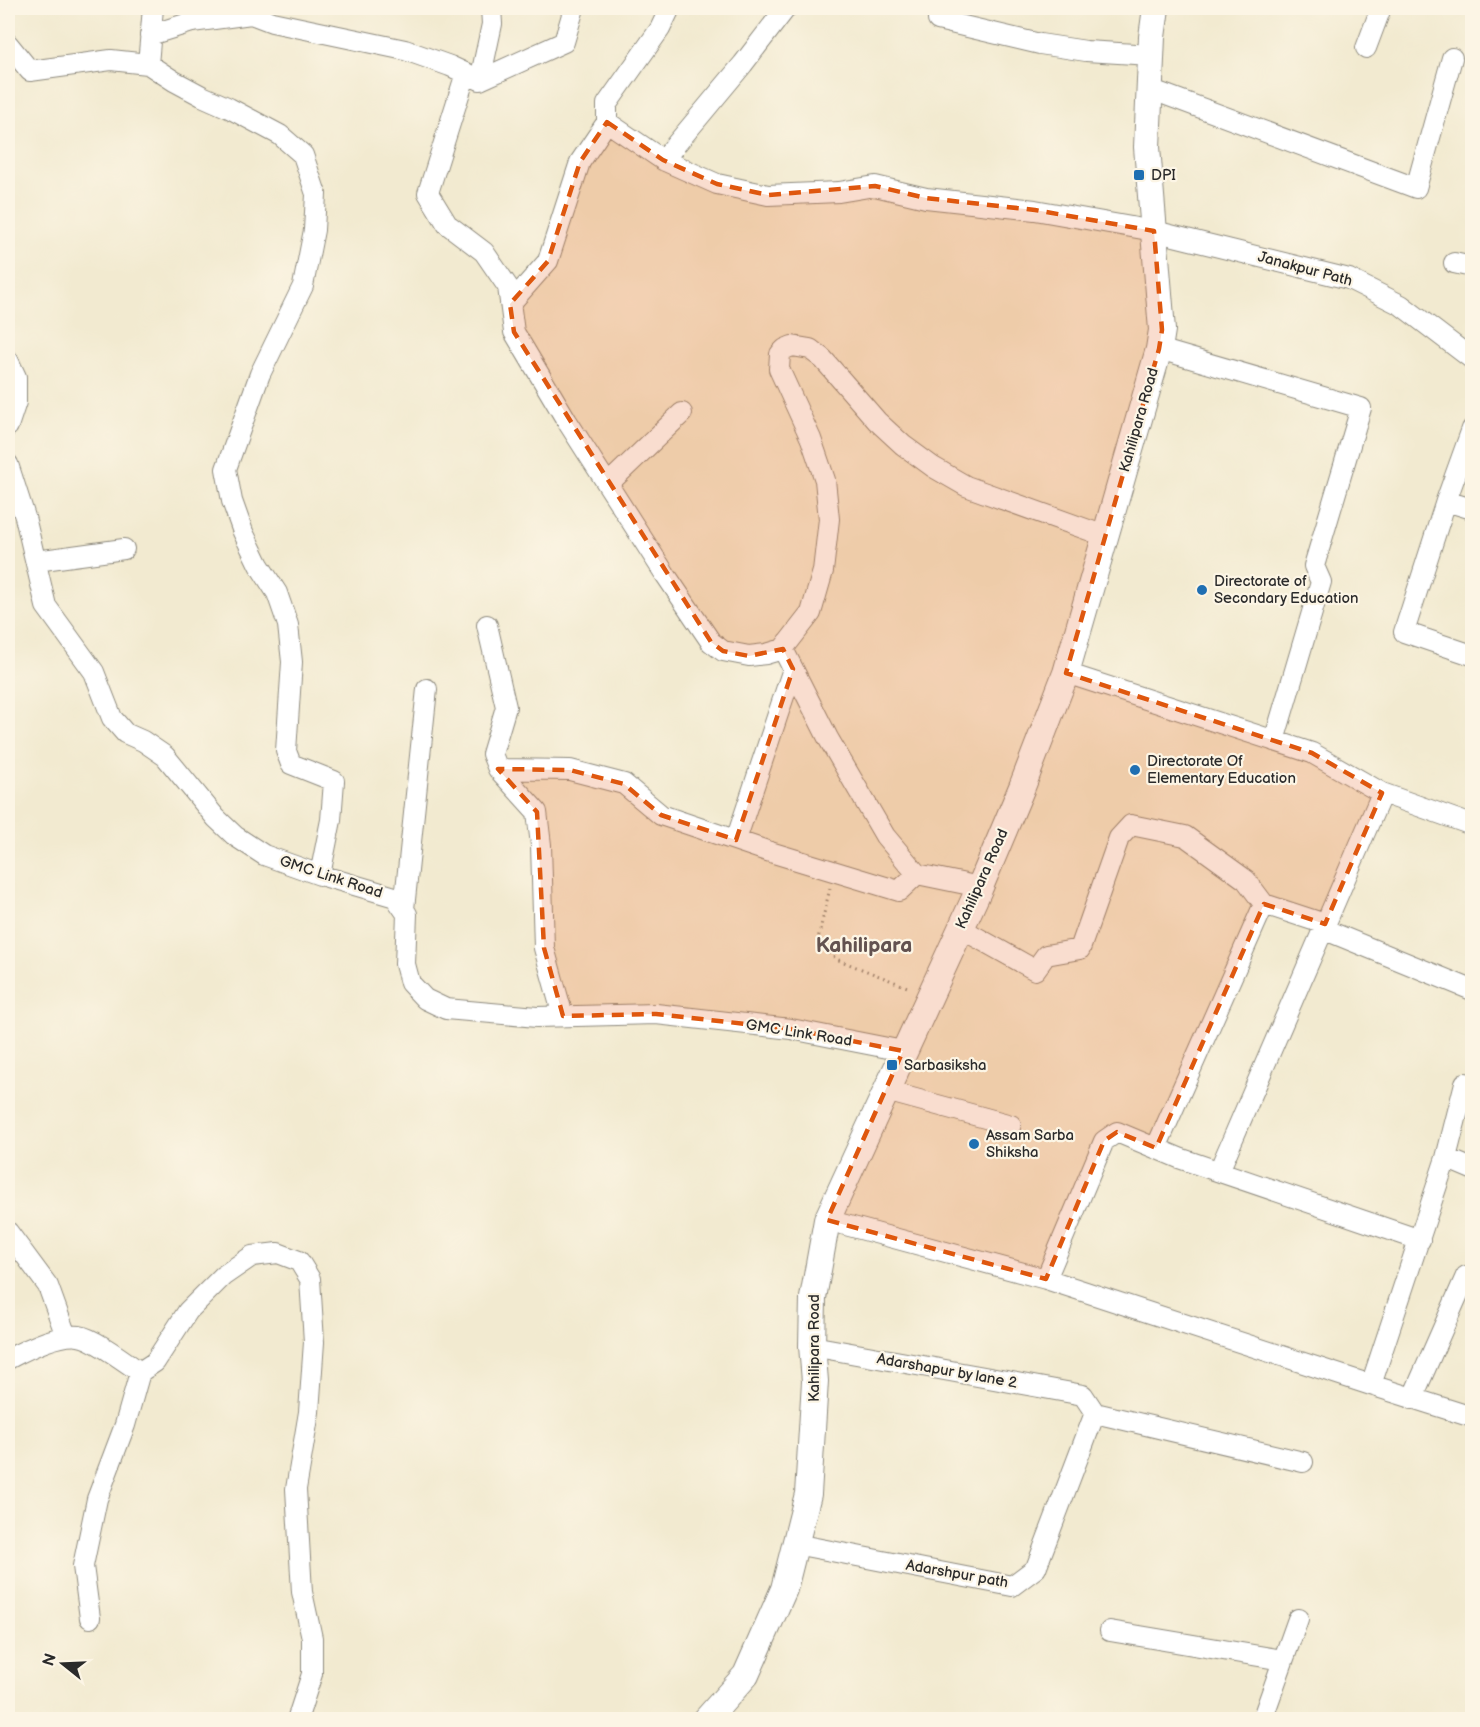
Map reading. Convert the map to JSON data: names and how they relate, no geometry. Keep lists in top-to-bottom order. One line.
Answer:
{"streets":{"main road":["Kahilipara Road"],"street":["Janakpur Path","GMC Link Road","Adarshapur by lane 2","Adarshpur path"]},"crossings":[["Janakpur Path","Kahilipara Road"],["Kahilipara Road","GMC Link Road"],["Kahilipara Road","Adarshapur by lane 2"],["Kahilipara Road","Adarshpur path"],["Adarshapur by lane 2","Adarshpur path"]],"districts":["Kahilipara"],"places":{"transit":["DPI","Sarbasiksha"],"other":["Directorate of Secondary Education","Directorate Of Elementary Education","Assam Sarba Shiksha"]},"north":"left"}
